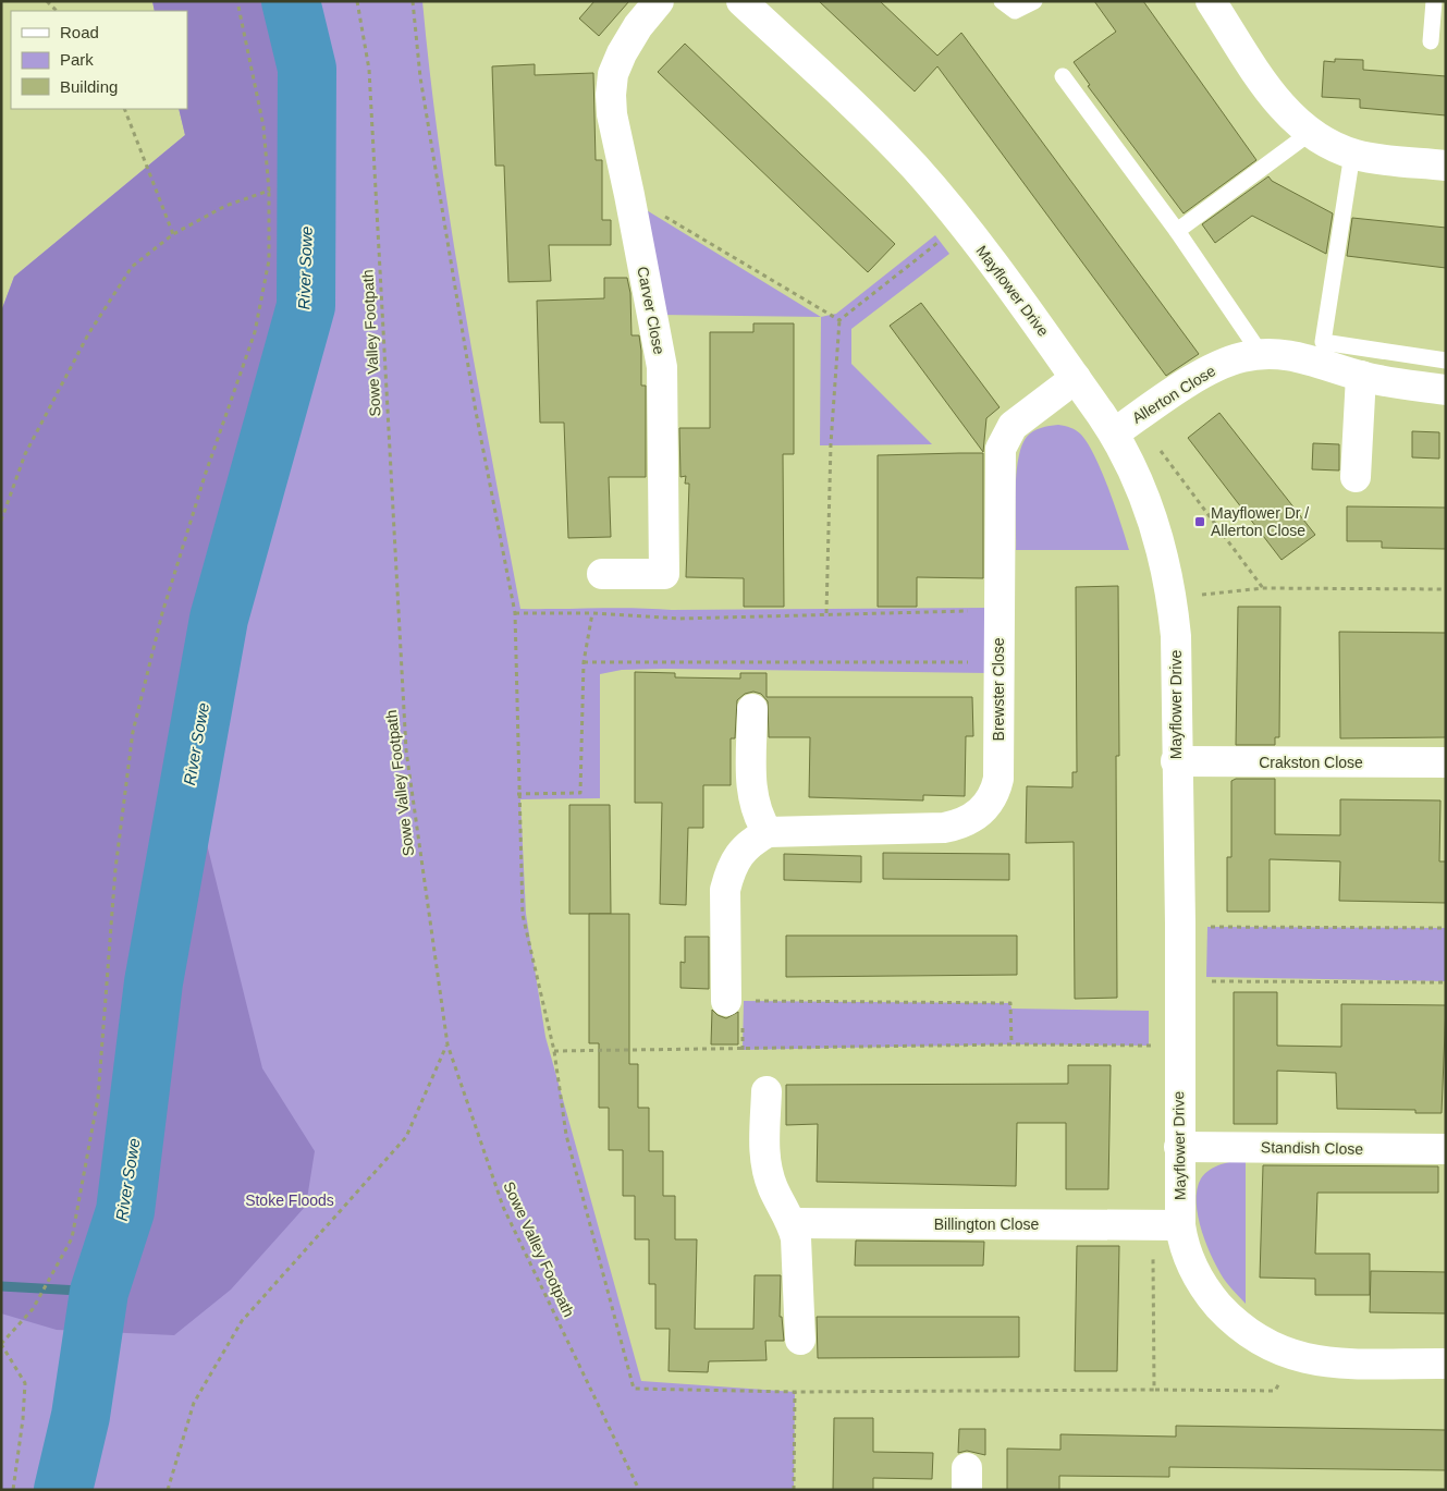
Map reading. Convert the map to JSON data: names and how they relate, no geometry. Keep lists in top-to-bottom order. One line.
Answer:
{"streets":{"street":["Mayflower Drive","Carver Close","Allerton Close","Brewster Close","Crakston Close","Standish Close","Billington Close"],"path":["Sowe Valley Footpath"]},"crossings":[["Mayflower Drive","Allerton Close"],["Mayflower Drive","Brewster Close"],["Mayflower Drive","Crakston Close"],["Mayflower Drive","Standish Close"],["Mayflower Drive","Billington Close"]],"water":["River Sowe"],"parks":["Stoke Floods"],"places":{"transit":["Mayflower Dr / Allerton Close"]},"legend":["Road","Park","Building"]}
